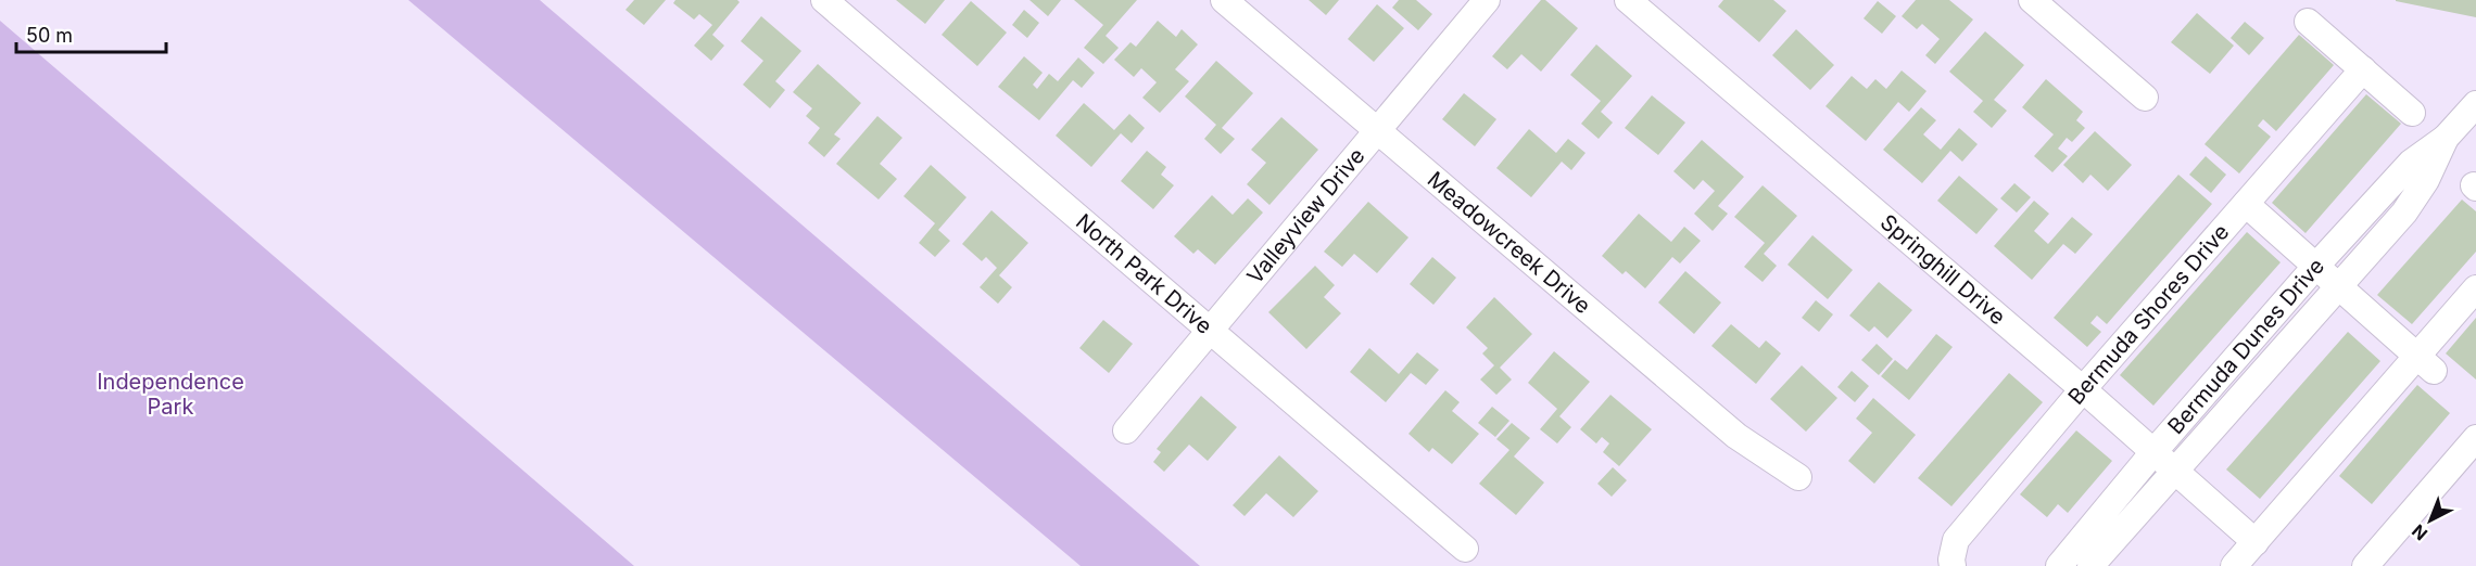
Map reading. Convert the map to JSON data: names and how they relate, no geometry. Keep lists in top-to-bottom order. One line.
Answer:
{"streets":{"street":["Valleyview Drive","Meadowcreek Drive","Springhill Drive","North Park Drive","Bermuda Shores Drive","Bermuda Dunes Drive"]},"crossings":[["Valleyview Drive","Meadowcreek Drive"],["Valleyview Drive","North Park Drive"],["Springhill Drive","Bermuda Shores Drive"],["Springhill Drive","Bermuda Dunes Drive"]],"parks":["Independence Park"],"scale_bar":"50 m","north":"bottom left"}
